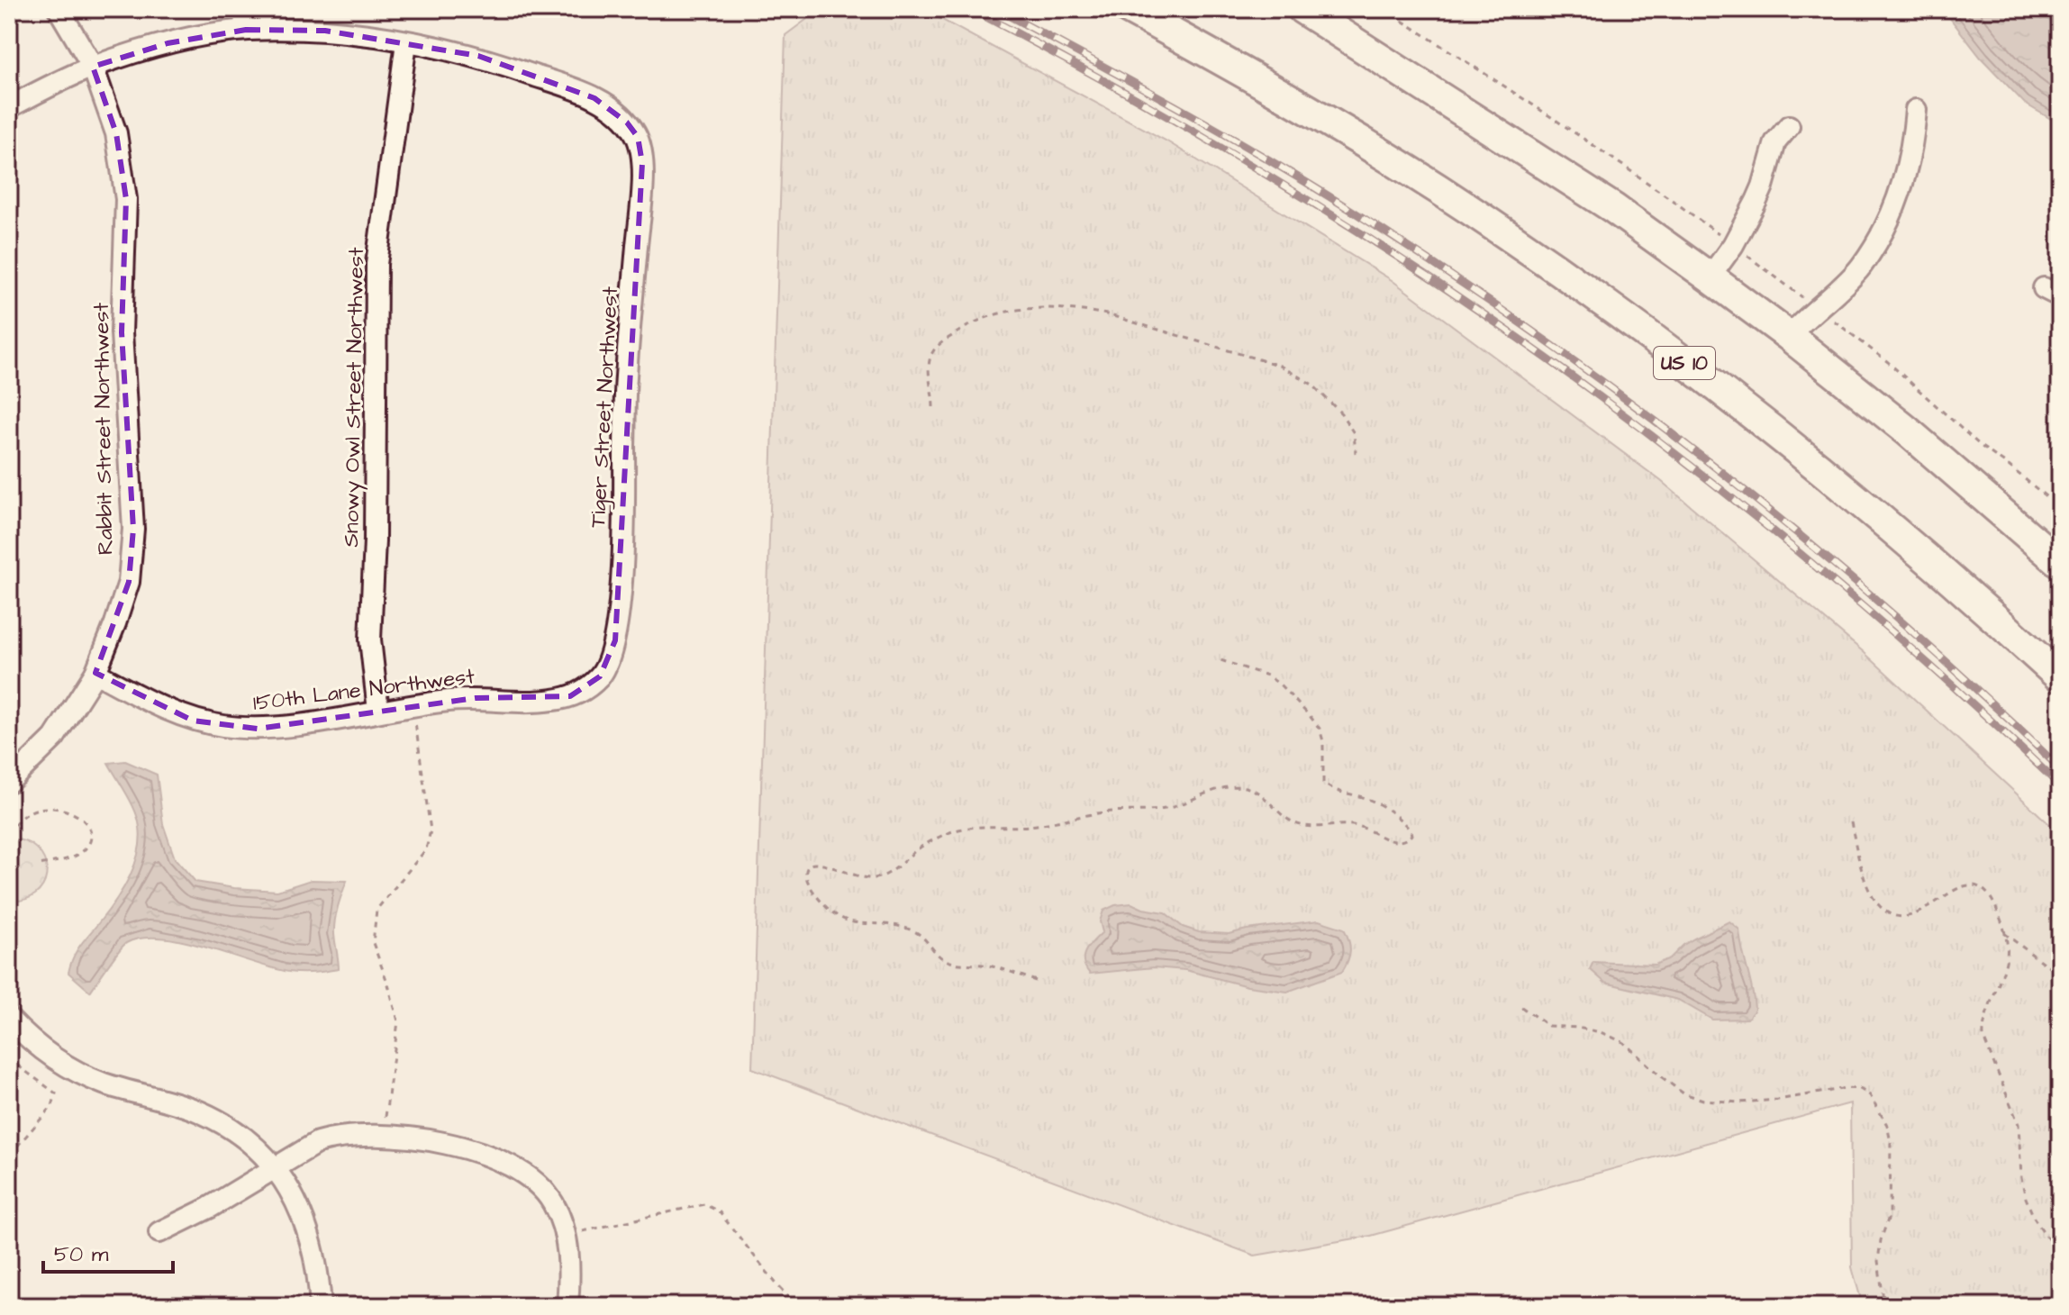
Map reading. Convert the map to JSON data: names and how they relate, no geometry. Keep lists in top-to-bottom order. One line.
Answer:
{"streets":{"highway":["US 10"],"street":["Snowy Owl Street Northwest","Tiger Street Northwest","Rabbit Street Northwest","150th Lane Northwest"]},"crossings":[["Snowy Owl Street Northwest","Tiger Street Northwest"],["Snowy Owl Street Northwest","150th Lane Northwest"],["Tiger Street Northwest","150th Lane Northwest"],["Rabbit Street Northwest","150th Lane Northwest"]],"scale_bar":"50 m"}
